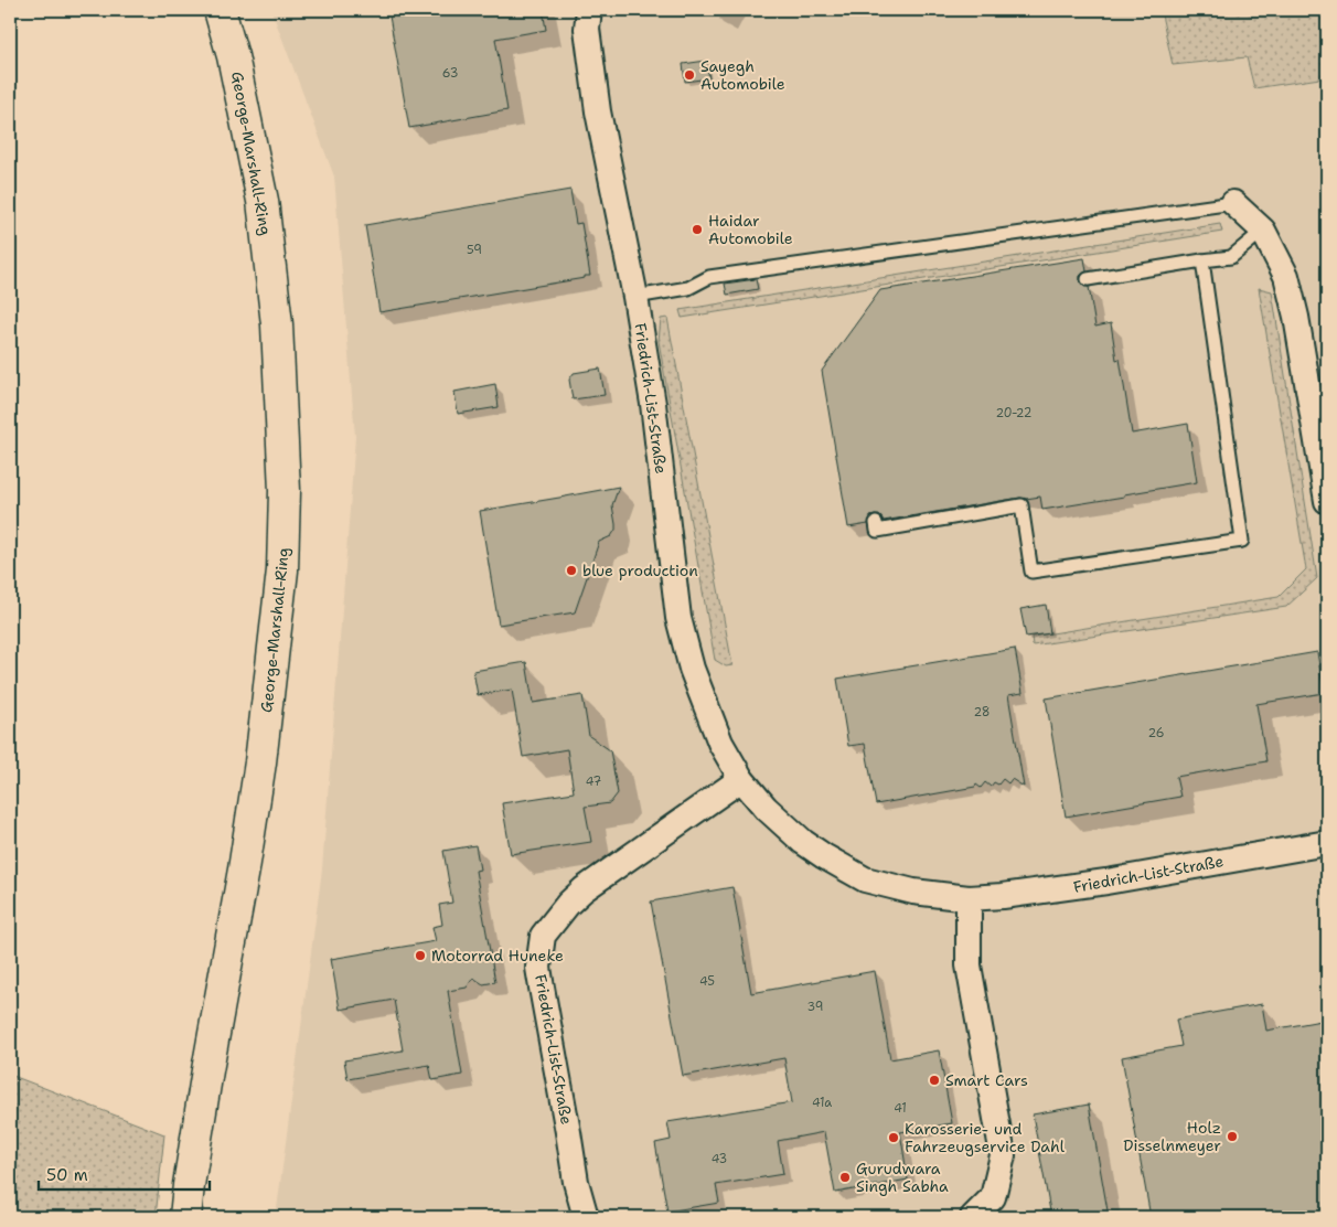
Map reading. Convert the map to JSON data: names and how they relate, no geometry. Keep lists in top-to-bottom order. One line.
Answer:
{"streets":{"main road":["George-Marshall-Ring"],"street":["Friedrich-List-Straße"]},"places":["Sayegh Automobile","Haidar Automobile","blue production","Motorrad Huneke","Smart Cars","Holz Disselnmeyer","Karosserie- und Fahrzeugservice Dahl","Gurudwara Singh Sabha"],"house_numbers":["63","59","20-22","28","26","47","45","39","41a","41","43"],"scale_bar":"50 m"}
